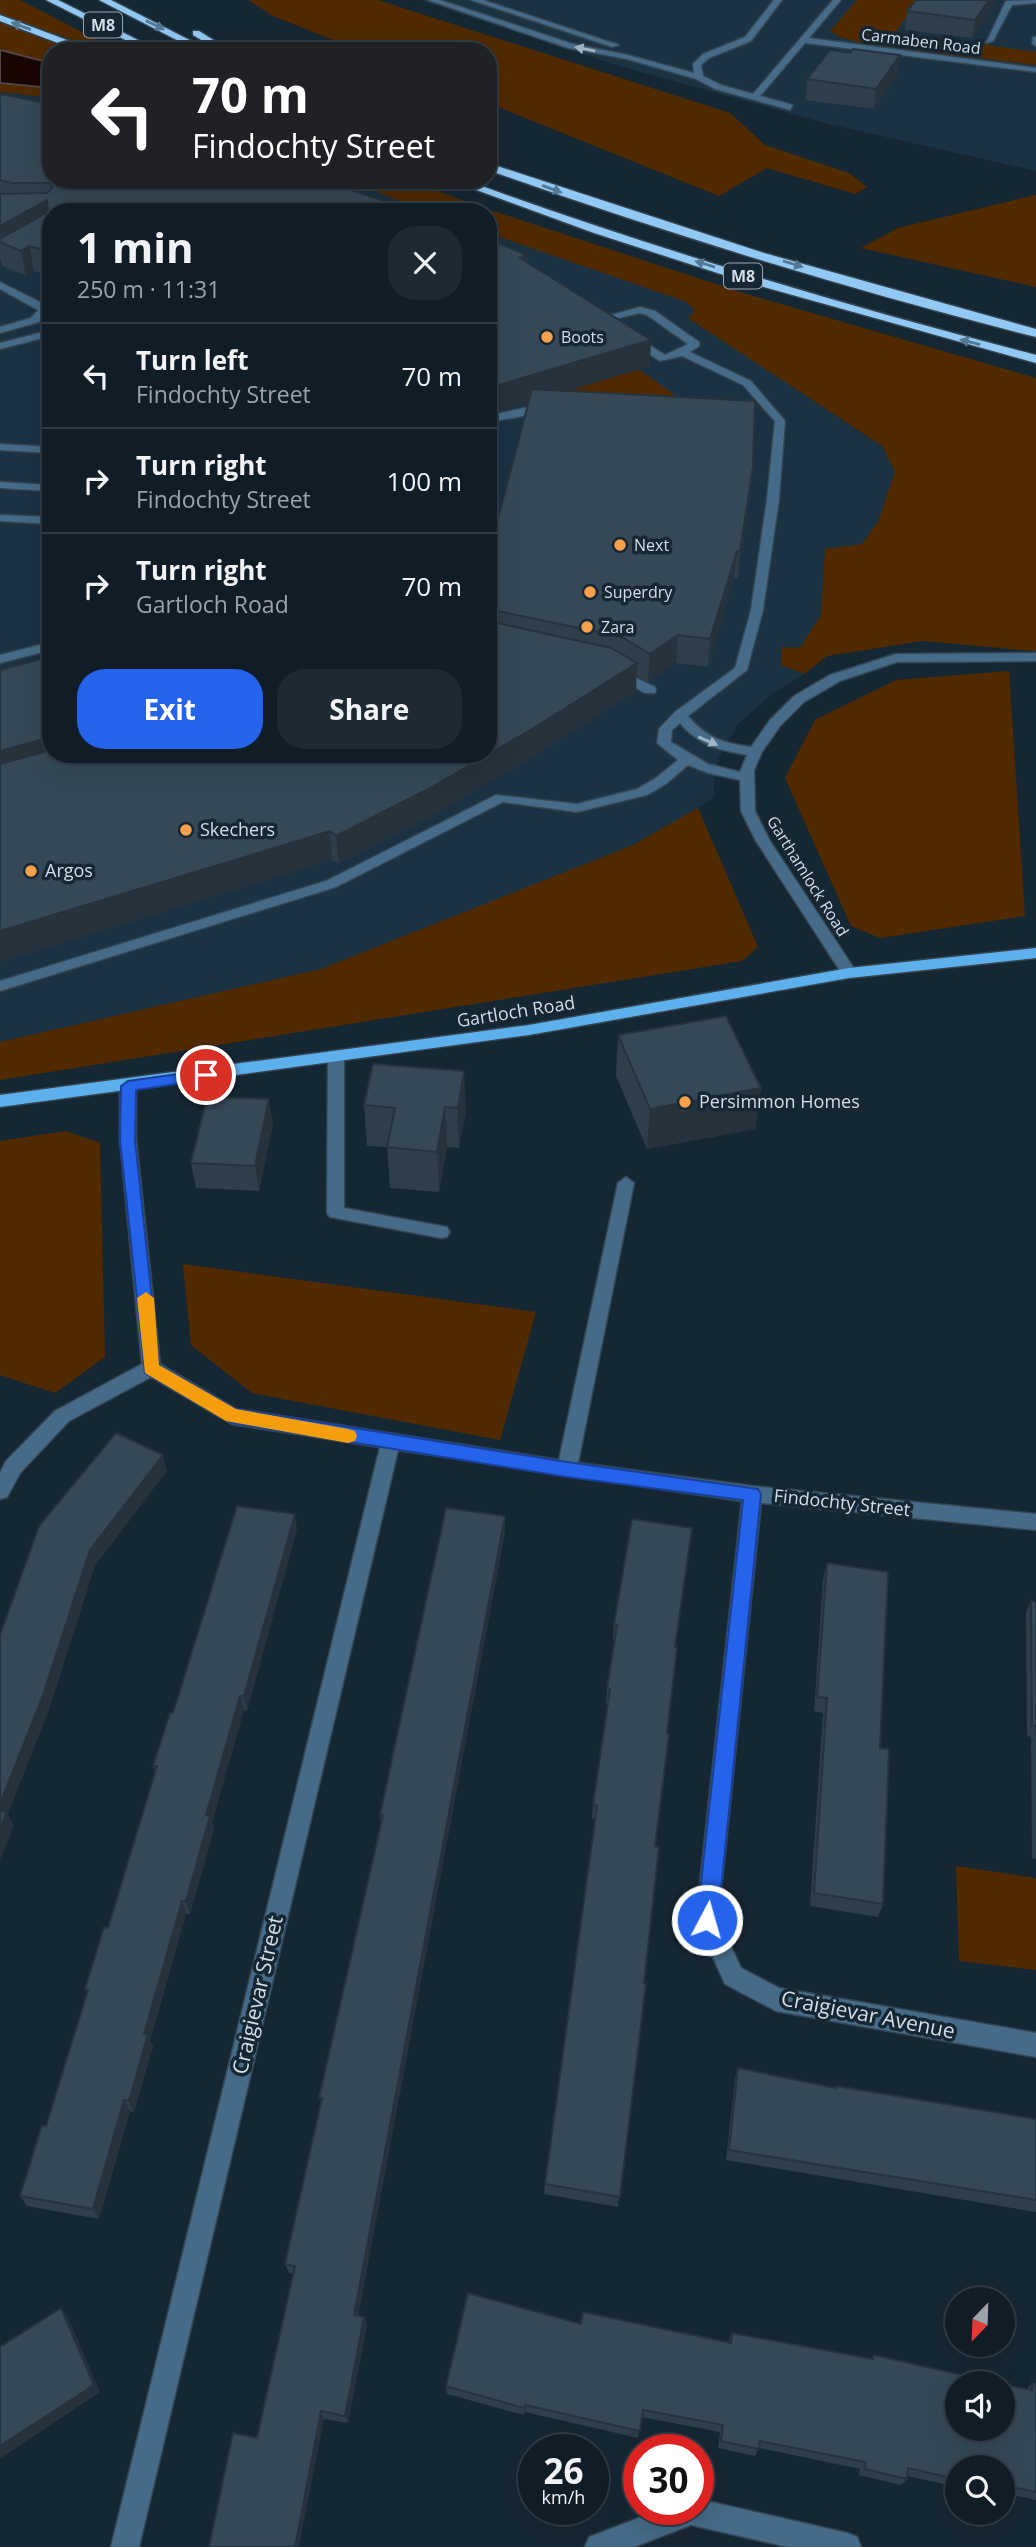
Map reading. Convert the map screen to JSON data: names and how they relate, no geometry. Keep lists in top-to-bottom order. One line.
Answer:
{"streets":{"highway":["M8"],"main road":["Gartloch Road"],"street":["Carmaben Road","Garthamlock Road","Findochty Street","Craigievar Street","Craigievar Avenue"]},"crossings":[["Garthamlock Road","Gartloch Road"],["Findochty Street","Craigievar Street"],["Findochty Street","Craigievar Avenue"]],"places":["Boots","Next","Superdry","Zara","Skechers","Argos","Persimmon Homes"],"north":"bottom left","page":{"turn":["70 m","Findochty Street"],"heading":["1 min","250 m · 11:31"],"list":[{"name":"Turn left","note":"Findochty Street","value":"70 m"},{"name":"Turn right","note":"Findochty Street","value":"100 m"},{"name":"Turn right","note":"Gartloch Road","value":"70 m"}],"buttons":["Exit","Share"],"speed":"26 km/h","limit":"30"}}
